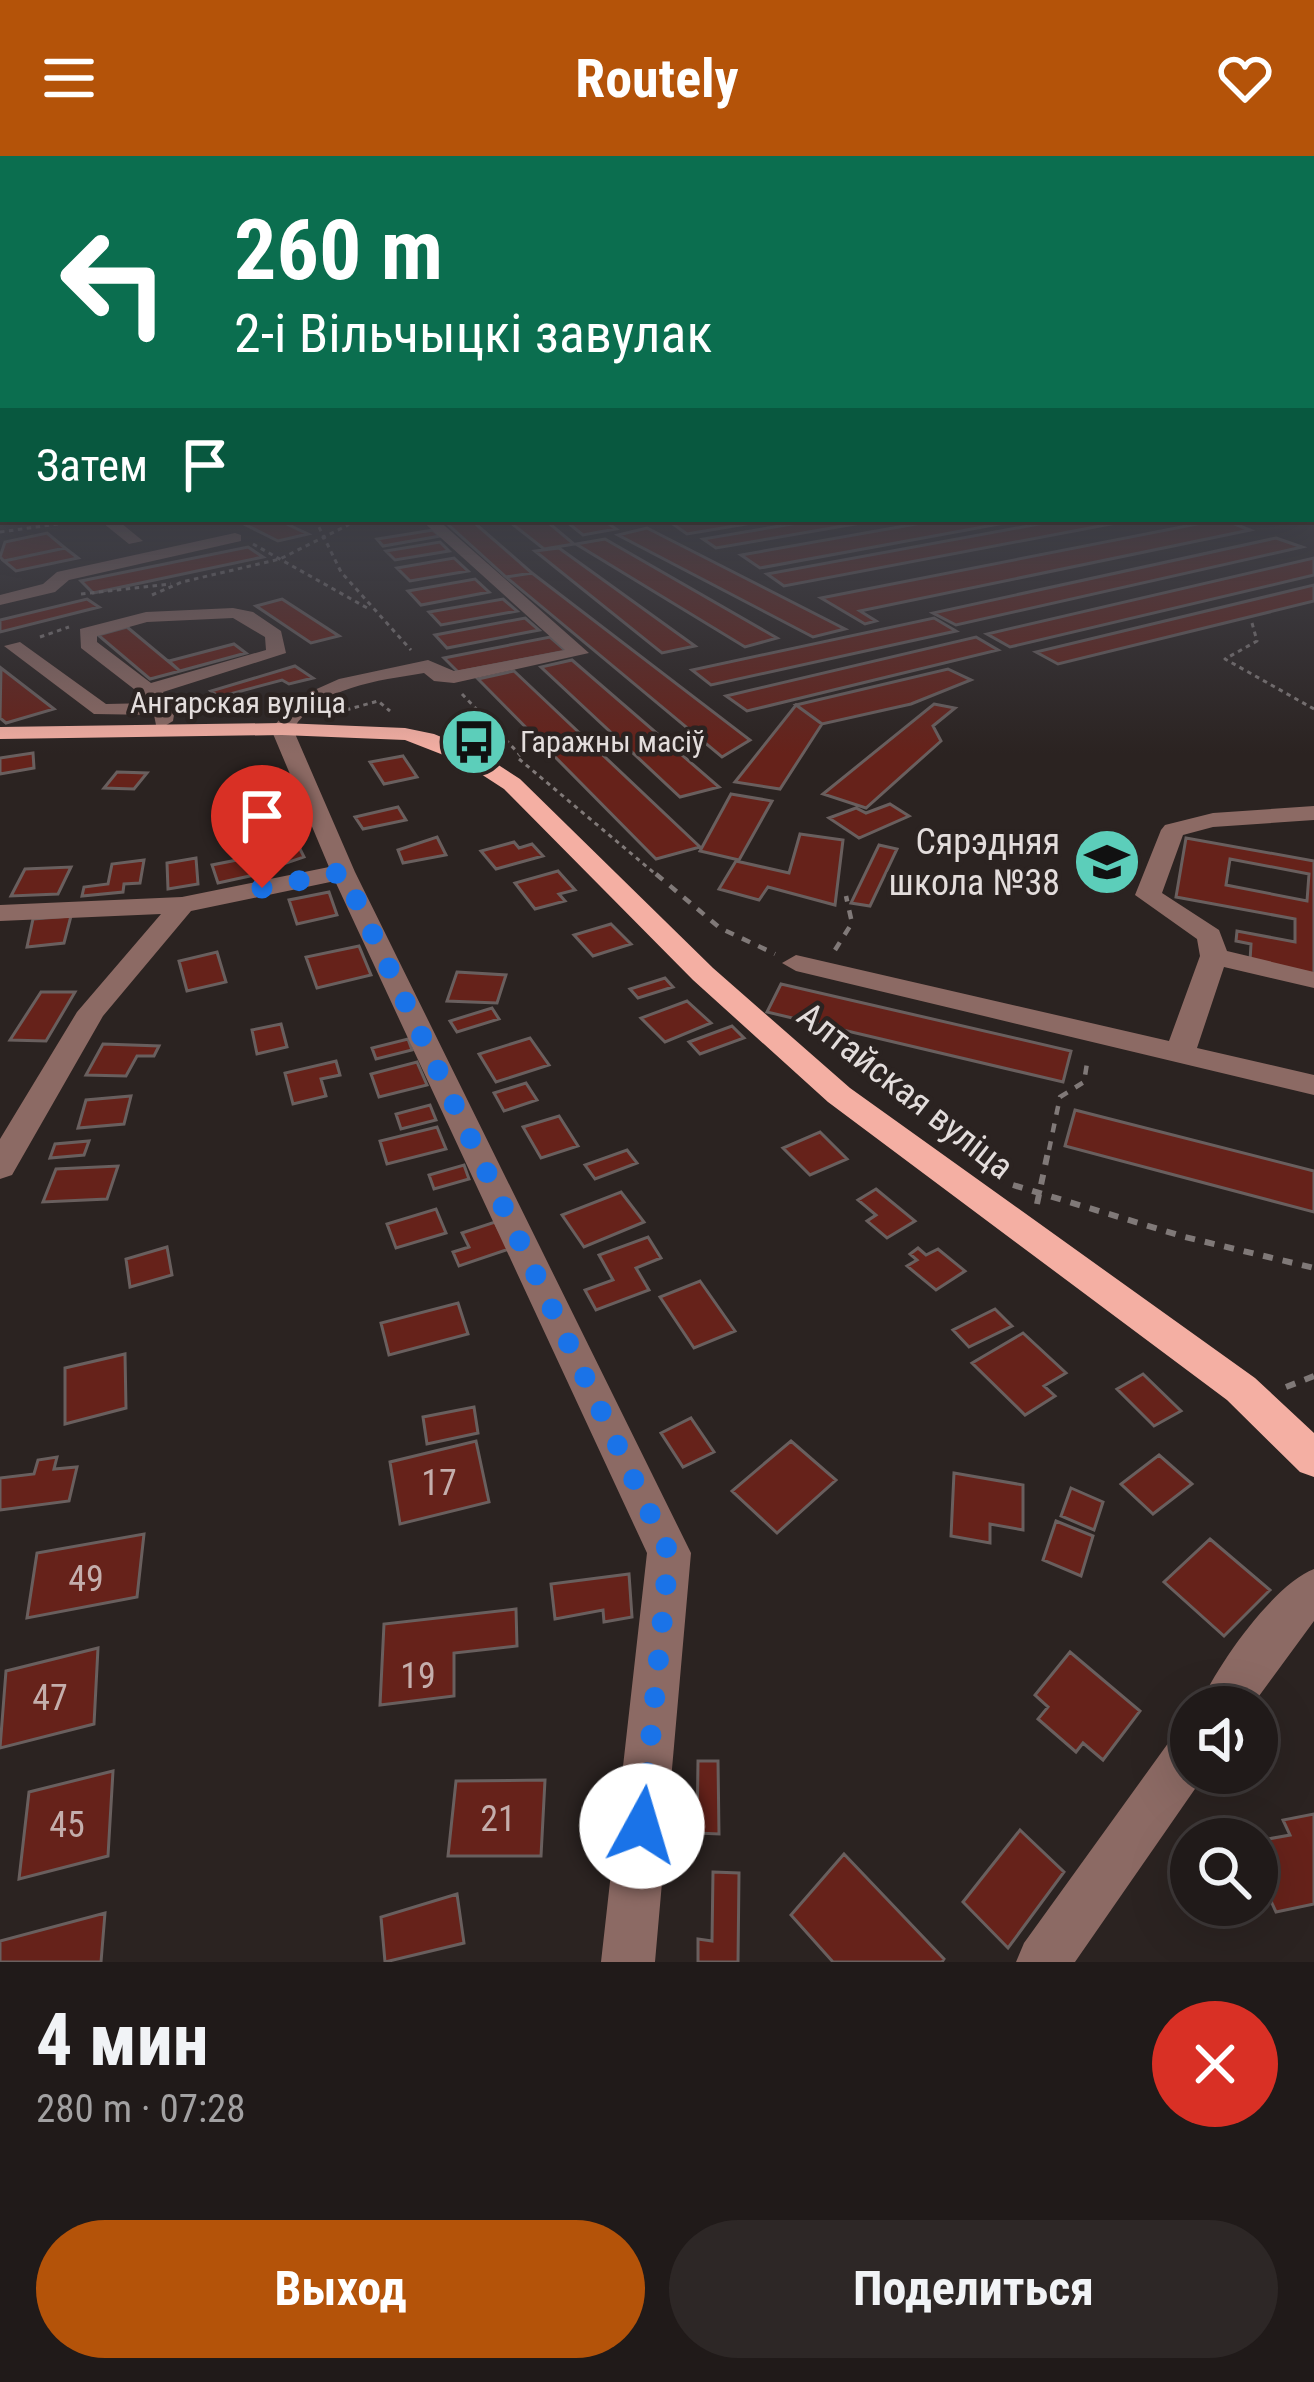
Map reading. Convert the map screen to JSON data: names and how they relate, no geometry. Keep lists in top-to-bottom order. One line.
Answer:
{"streets":{"main road":["Ангарская вуліца","Алтайская вуліца"]},"crossings":[["Ангарская вуліца","Алтайская вуліца"]],"places":{"bus stop":["Гаражны масіў"],"school or university":["Сярэдняя школа №38"]},"house_numbers":["17","49","19","47","21","45"],"page":{"header":"Routely","turn":["260 m","2-і Вільчыцкі завулак"],"then":"Затем","heading":["4 мин","280 m · 07:28"],"buttons":["Выход","Поделиться"]}}
